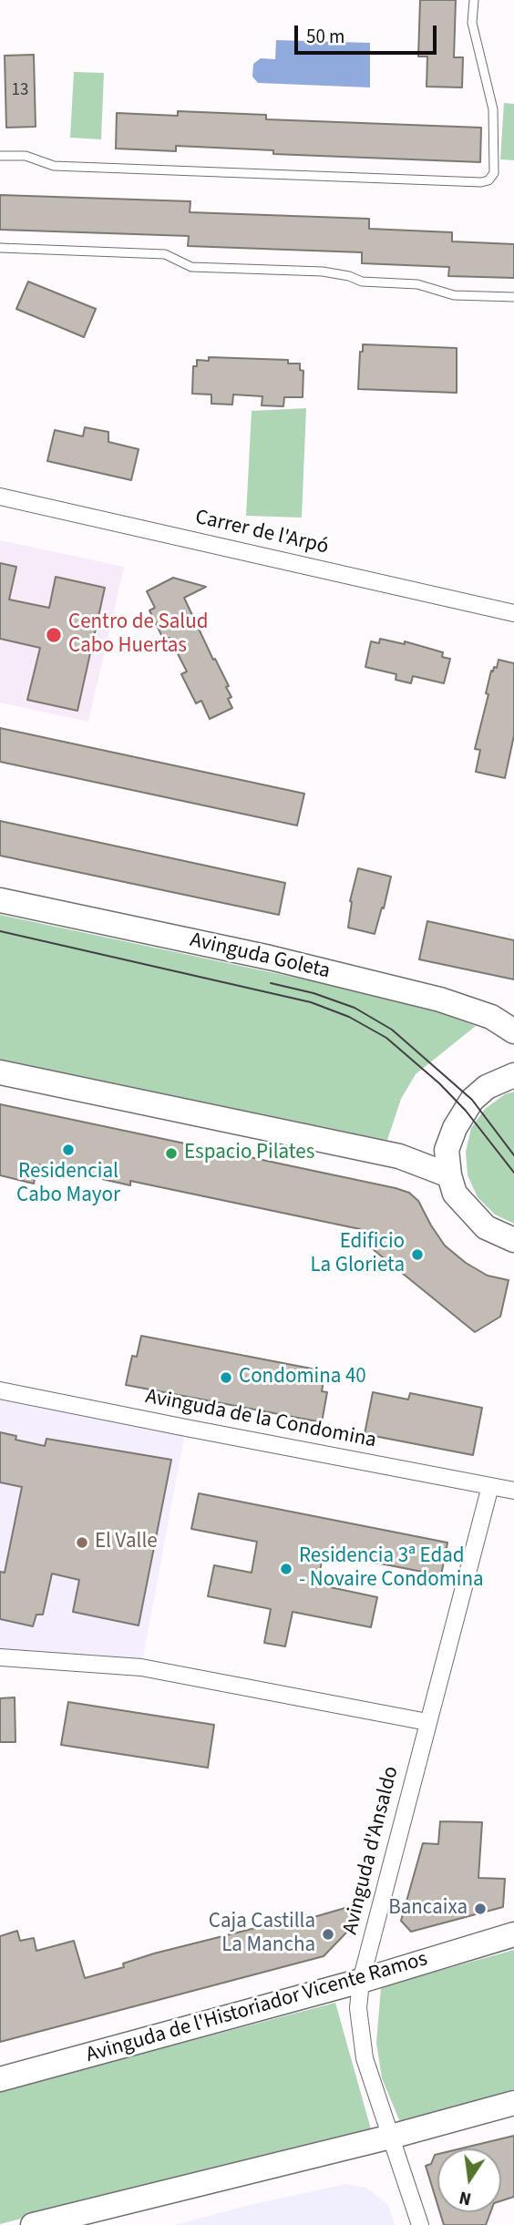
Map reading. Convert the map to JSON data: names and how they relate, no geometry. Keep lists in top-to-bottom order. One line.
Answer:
{"streets":{"main road":["Avinguda Goleta","Avinguda de l'Historiador Vicente Ramos"],"street":["Carrer de l'Arpó","Avinguda de la Condomina","Avinguda d'Ansaldo"]},"crossings":[["Avinguda de la Condomina","Avinguda d'Ansaldo"],["Avinguda d'Ansaldo","Avinguda de l'Historiador Vicente Ramos"]],"places":["Centro de Salud Cabo Huertas","Residencial Cabo Mayor","Espacio Pilates","Edificio La Glorieta","Condomina 40","El Valle","Residencia 3ª Edad - Novaire Condomina","Bancaixa","Caja Castilla La Mancha"],"house_numbers":["13"],"scale_bar":"50 m","north":"bottom"}
